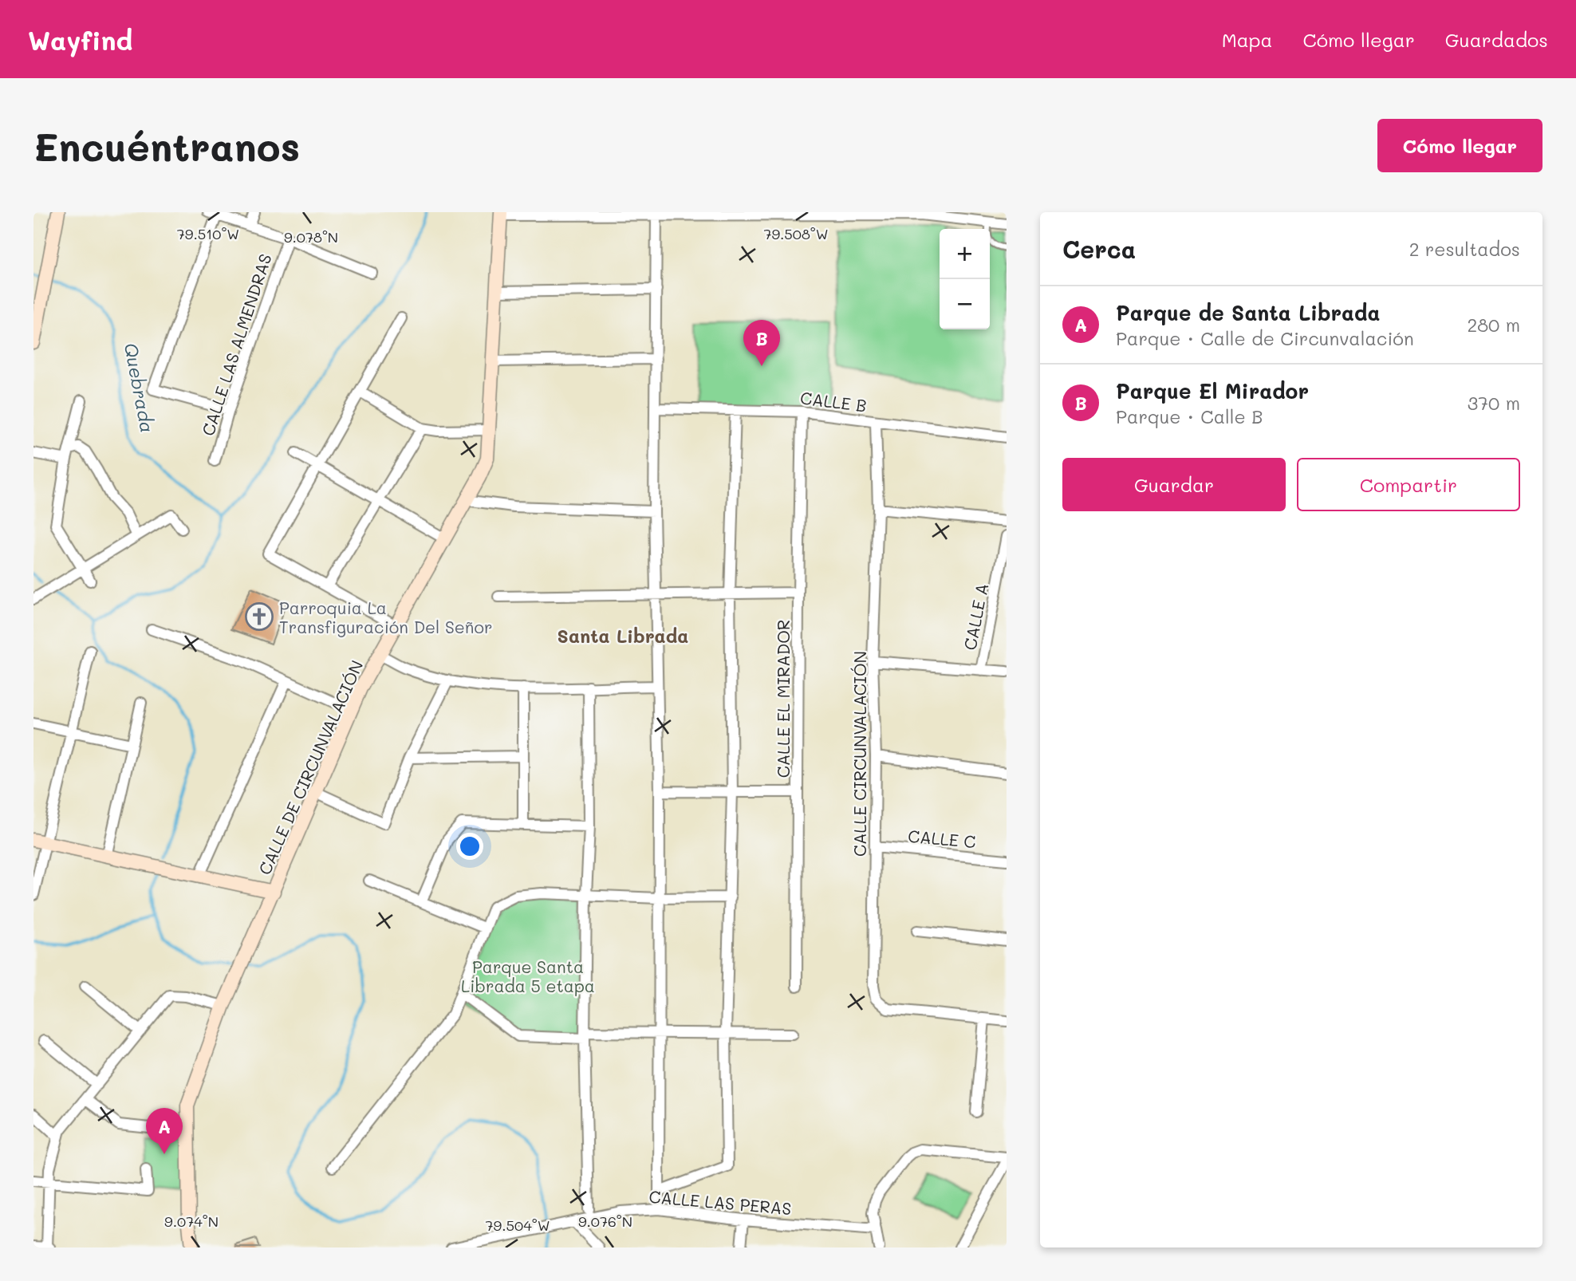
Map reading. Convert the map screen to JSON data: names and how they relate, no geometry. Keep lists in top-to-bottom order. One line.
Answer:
{"streets":{"street":["CALLE LAS ALMENDRAS","CALLE B","CALLE A","CALLE EL MIRADOR","CALLE CIRCUNVALACIÓN","CALLE DE CIRCUNVALACIÓN","CALLE C","CALLE LAS PERAS"]},"crossings":[["CALLE B","CALLE EL MIRADOR"],["CALLE B","CALLE CIRCUNVALACIÓN"],["CALLE CIRCUNVALACIÓN","CALLE C"]],"districts":["Santa Librada"],"water":["Quebrada"],"parks":["Parque Santa Librada 5 etapa"],"places":{"church":["Parroquia La Transfiguración Del Señor"]},"page":{"header":"Wayfind","nav":["Mapa","Cómo llegar","Guardados"],"buttons":["Cómo llegar",["Guardar","Compartir"]],"title":"Encuéntranos","heading":["Cerca","2 resultados"],"map_buttons":["+","−"],"list":[{"mark":"A","name":"Parque de Santa Librada","note":"Parque · Calle de Circunvalación","value":"280 m"},{"mark":"B","name":"Parque El Mirador","note":"Parque · Calle B","value":"370 m"}],"pins":["B","A"]},"coordinates":["79.508°W","79.510°W","9.078°N","9.074°N","9.076°N","79.504°W"]}
